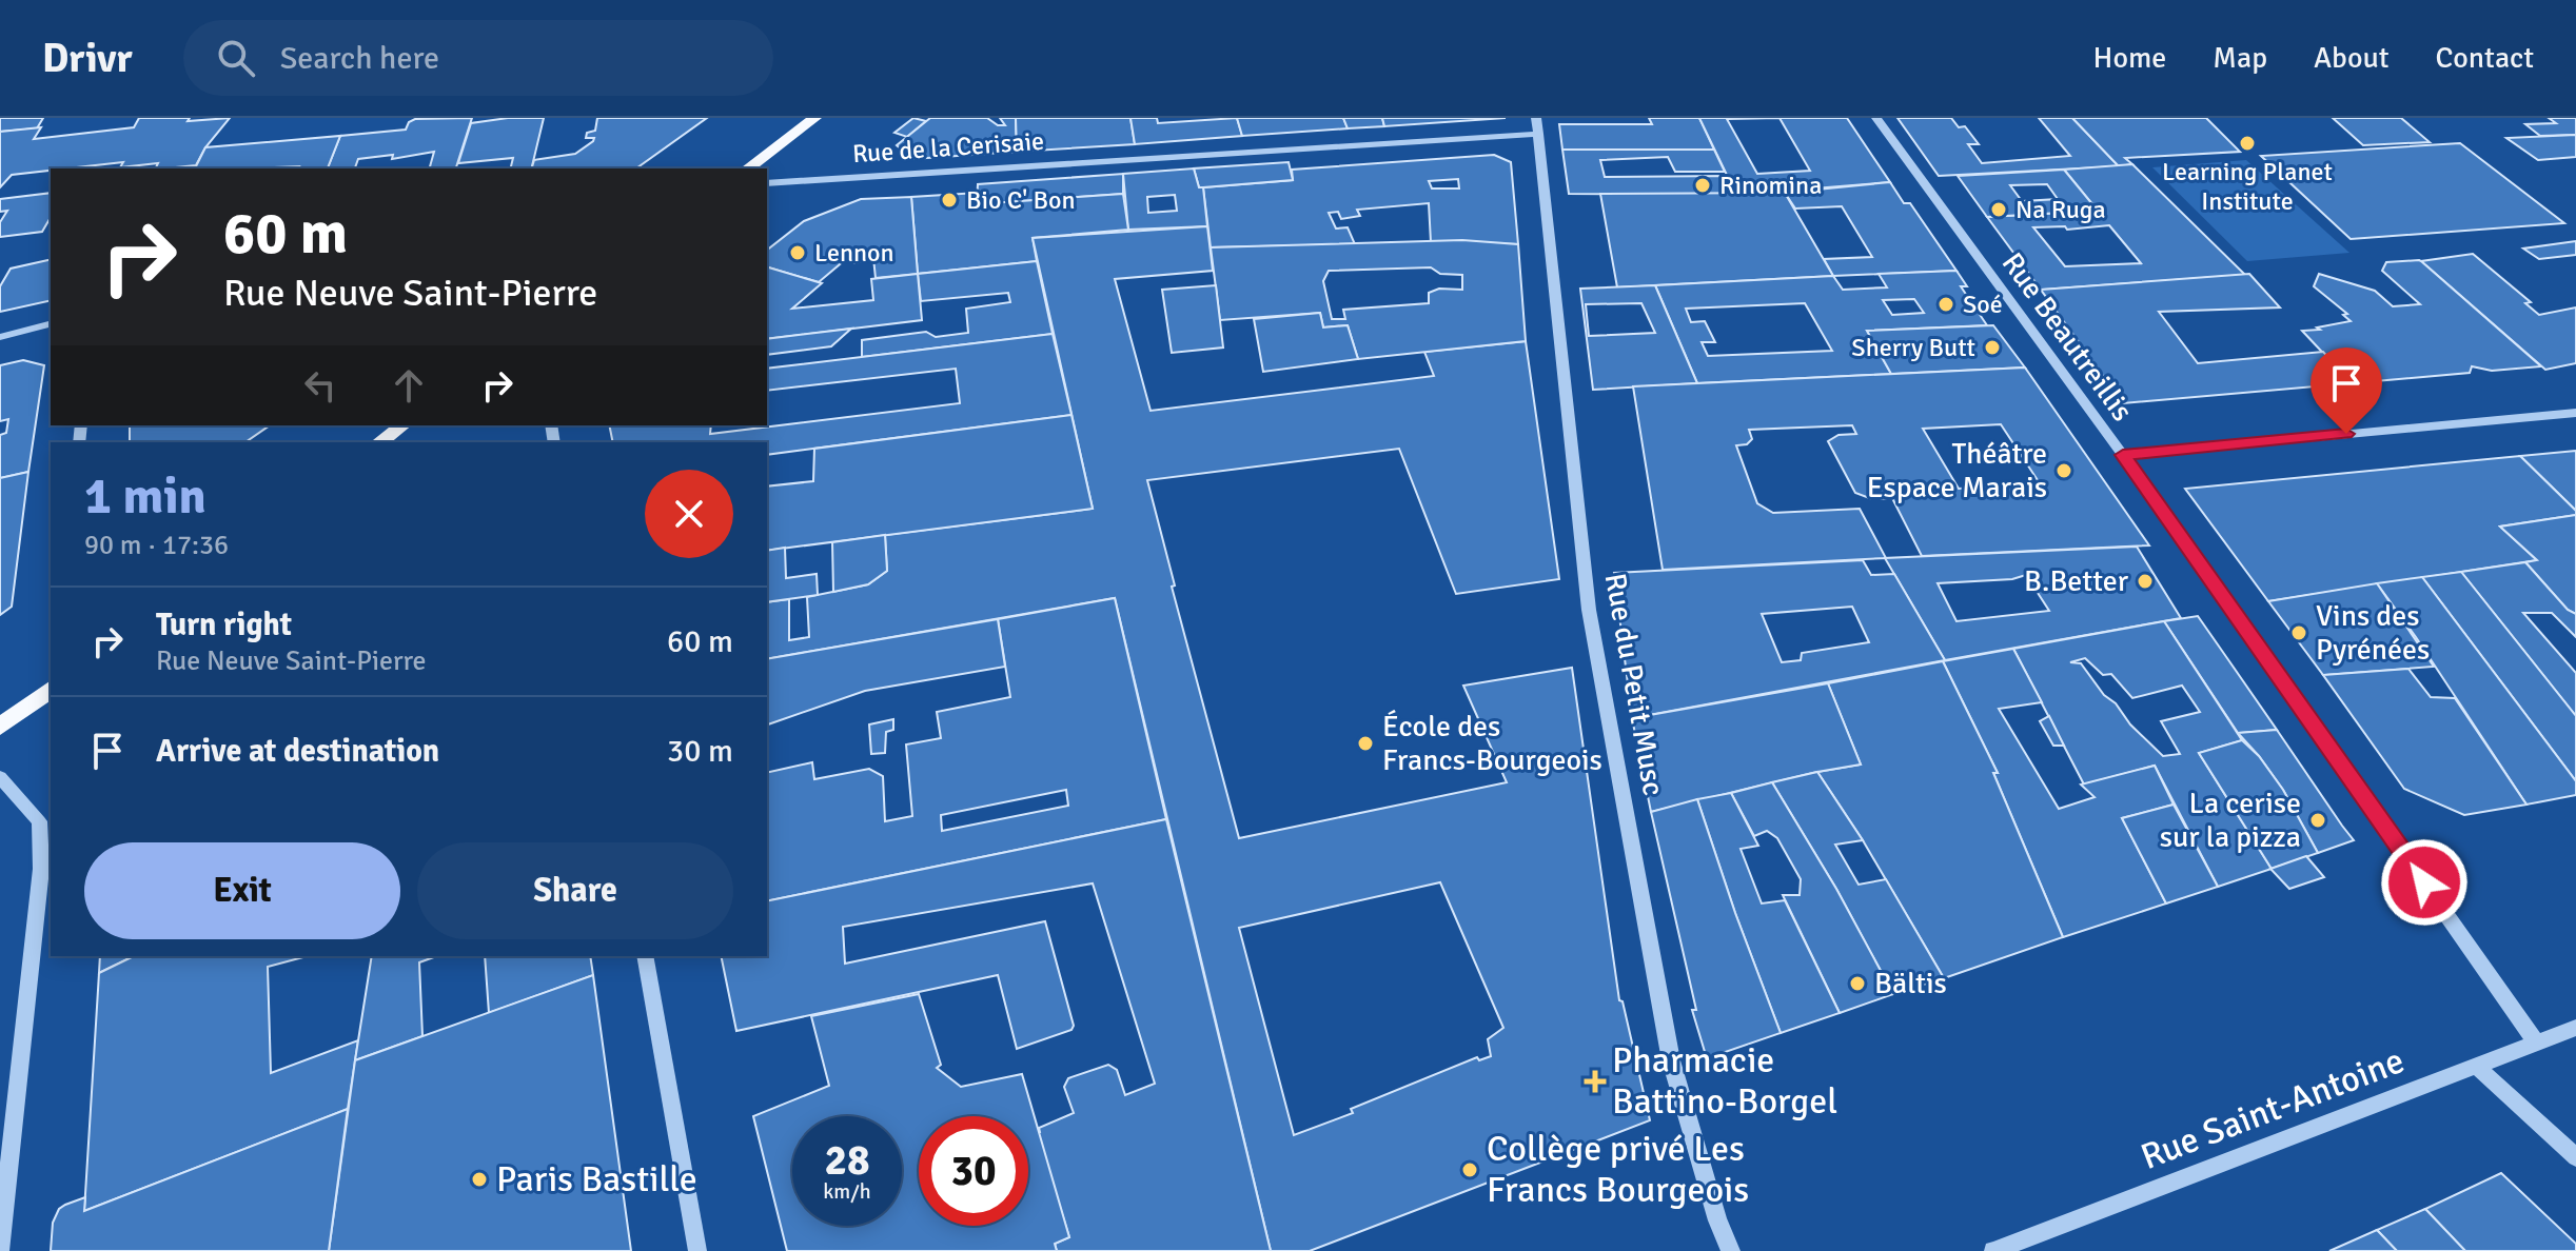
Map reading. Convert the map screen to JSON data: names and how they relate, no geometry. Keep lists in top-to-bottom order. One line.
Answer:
{"streets":{"street":["Rue de la Cerisaie","Rue Beautreillis","Rue du Petit Musc","Rue Saint-Antoine"]},"crossings":[["Rue de la Cerisaie","Rue du Petit Musc"],["Rue Beautreillis","Rue Saint-Antoine"]],"places":{"other":["Learning Planet Institute","Rinomina","Bio C' Bon","Na Ruga","Lennon","Soé","Sherry Butt","Théâtre Espace Marais","B.Better","Vins des Pyrénées","École des Francs-Bourgeois","La cerise sur la pizza","Bältis","Collège privé Les Francs Bourgeois","Paris Bastille"],"health":["Pharmacie Battino-Borgel"]},"page":{"header":"Drivr","search":"Search here","nav":["Home","Map","About","Contact"],"turn":["60 m","Rue Neuve Saint-Pierre"],"heading":["1 min","90 m · 17:36"],"list":[{"name":"Turn right","note":"Rue Neuve Saint-Pierre","value":"60 m"},{"name":"Arrive at destination","value":"30 m"}],"buttons":["Exit","Share"],"speed":"28 km/h","limit":"30"}}
